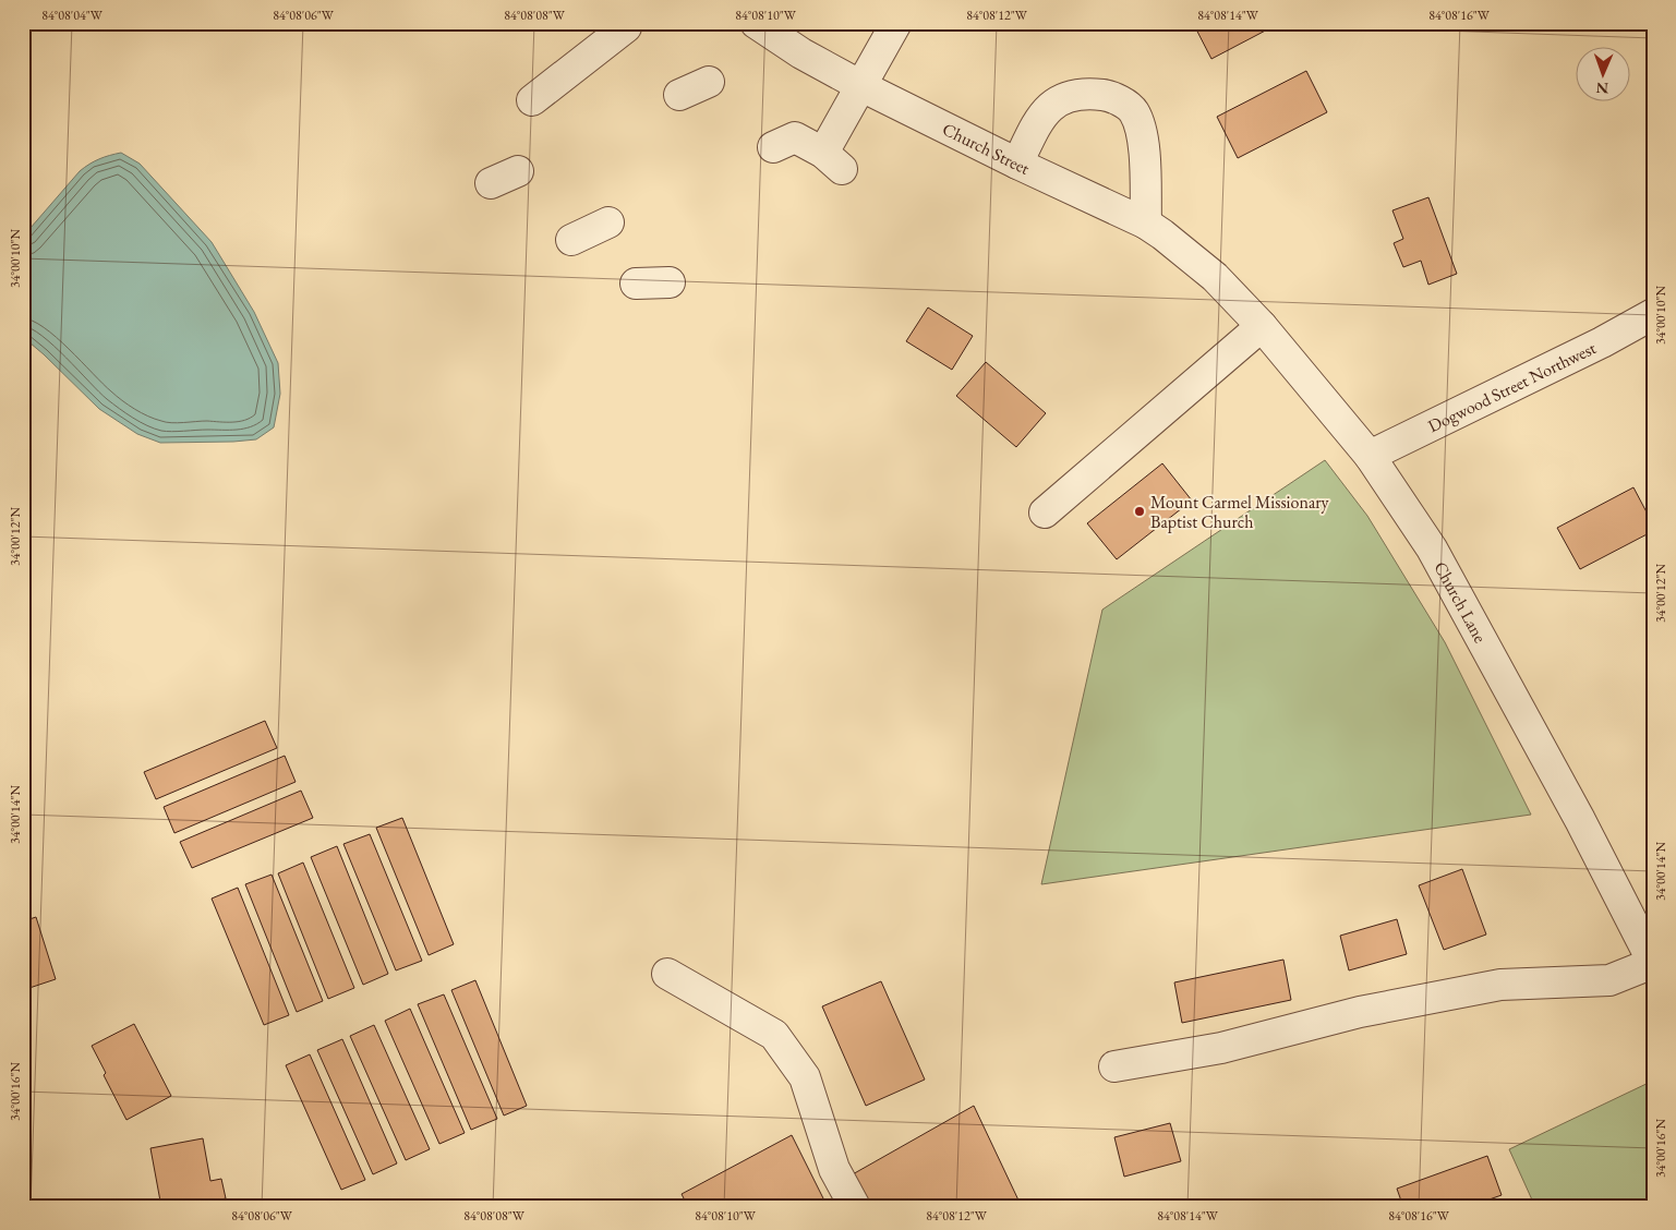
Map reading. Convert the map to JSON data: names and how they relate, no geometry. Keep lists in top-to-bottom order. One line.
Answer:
{"streets":{"street":["Church Street","Dogwood Street Northwest","Church Lane"]},"crossings":[["Church Street","Church Lane"],["Dogwood Street Northwest","Church Lane"]],"places":["Mount Carmel Missionary Baptist Church"],"north":"bottom","coordinates":["84°08'04\"W","84°08'06\"W","84°08'08\"W","84°08'10\"W","84°08'12\"W","84°08'14\"W","84°08'16\"W","34°00'10\"N","34°00'12\"N","34°00'14\"N","34°00'16\"N"]}
